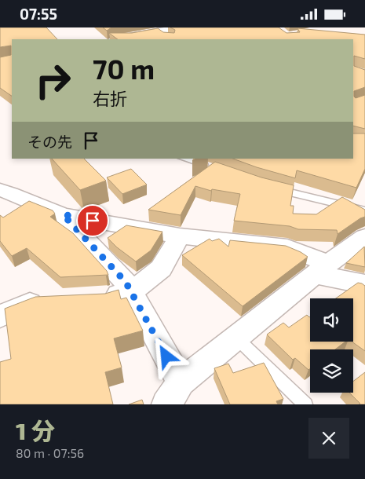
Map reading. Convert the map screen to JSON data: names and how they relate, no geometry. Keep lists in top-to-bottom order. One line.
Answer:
{"page":{"status":"07:55","turn":["70 m","右折"],"then":"その先","heading":["1 分","80 m · 07:56"]}}
